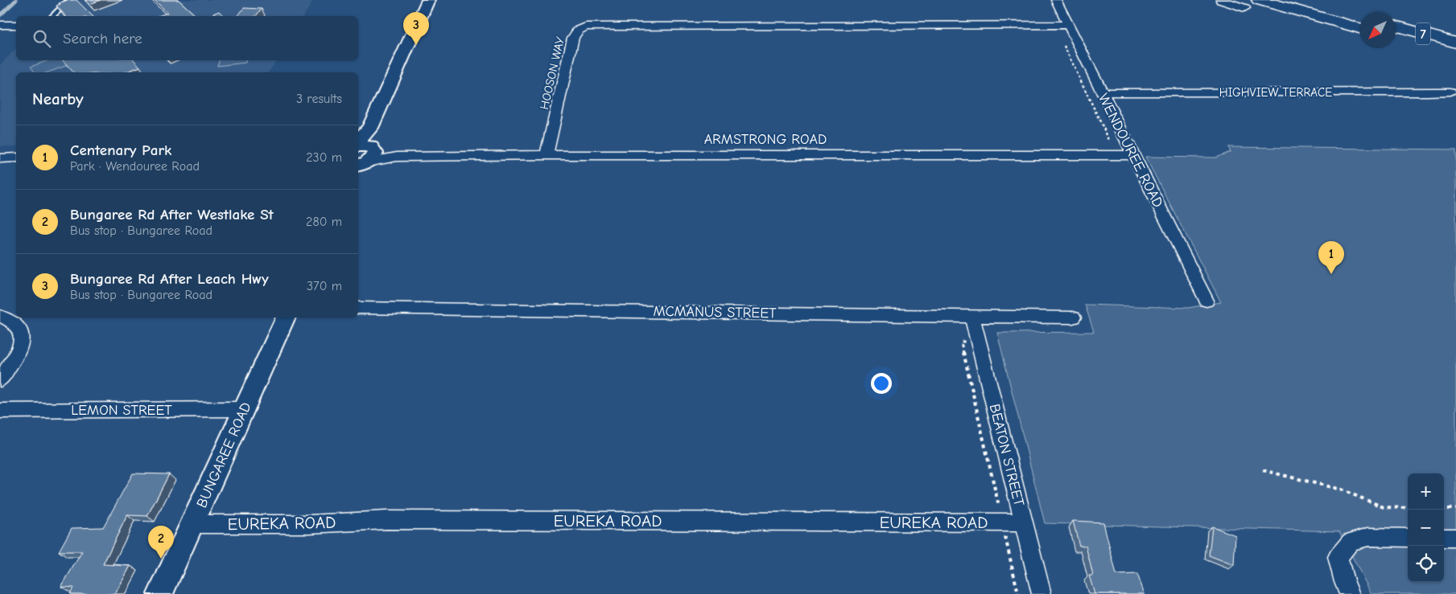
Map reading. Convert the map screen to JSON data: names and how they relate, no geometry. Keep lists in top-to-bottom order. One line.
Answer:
{"streets":{"highway":["7"],"street":["HOOSON WAY","HIGHVIEW TERRACE","ARMSTRONG ROAD","WENDOUREE ROAD","MCMANUS STREET","LEMON STREET","BUNGAREE ROAD","BEATON STREET","EUREKA ROAD"]},"crossings":[["HOOSON WAY","ARMSTRONG ROAD"],["HOOSON WAY","WENDOUREE ROAD"],["HIGHVIEW TERRACE","WENDOUREE ROAD"],["ARMSTRONG ROAD","WENDOUREE ROAD"],["MCMANUS STREET","BEATON STREET"],["LEMON STREET","BUNGAREE ROAD"],["BUNGAREE ROAD","EUREKA ROAD"],["BEATON STREET","EUREKA ROAD"]],"north":"bottom left","page":{"pins":["3","1","2"],"search":"Search here","heading":["Nearby","3 results"],"list":[{"mark":"1","name":"Centenary Park","note":"Park · Wendouree Road","value":"230 m"},{"mark":"2","name":"Bungaree Rd After Westlake St","note":"Bus stop · Bungaree Road","value":"280 m"},{"mark":"3","name":"Bungaree Rd After Leach Hwy","note":"Bus stop · Bungaree Road","value":"370 m"}],"map_buttons":["+","−"]}}
